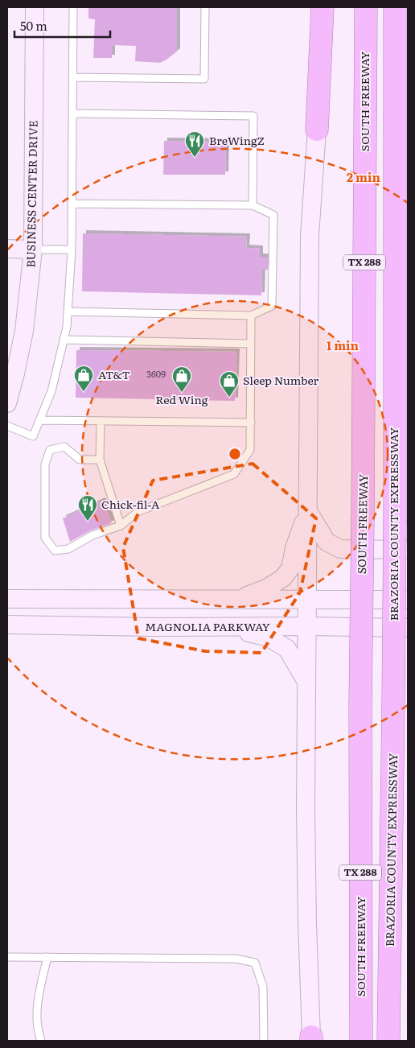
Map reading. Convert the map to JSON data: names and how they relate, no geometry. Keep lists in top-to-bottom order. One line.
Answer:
{"streets":{"highway":["SOUTH FREEWAY","TX 288","BRAZORIA COUNTY EXPRESSWAY"],"main road":["BUSINESS CENTER DRIVE","MAGNOLIA PARKWAY"]},"places":{"restaurant":["BreWingZ","Chick-fil-A"],"shop":["AT&T","Red Wing","Sleep Number"]},"house_numbers":["3609"],"scale_bar":"50 m","rings":["2 min","1 min"]}
